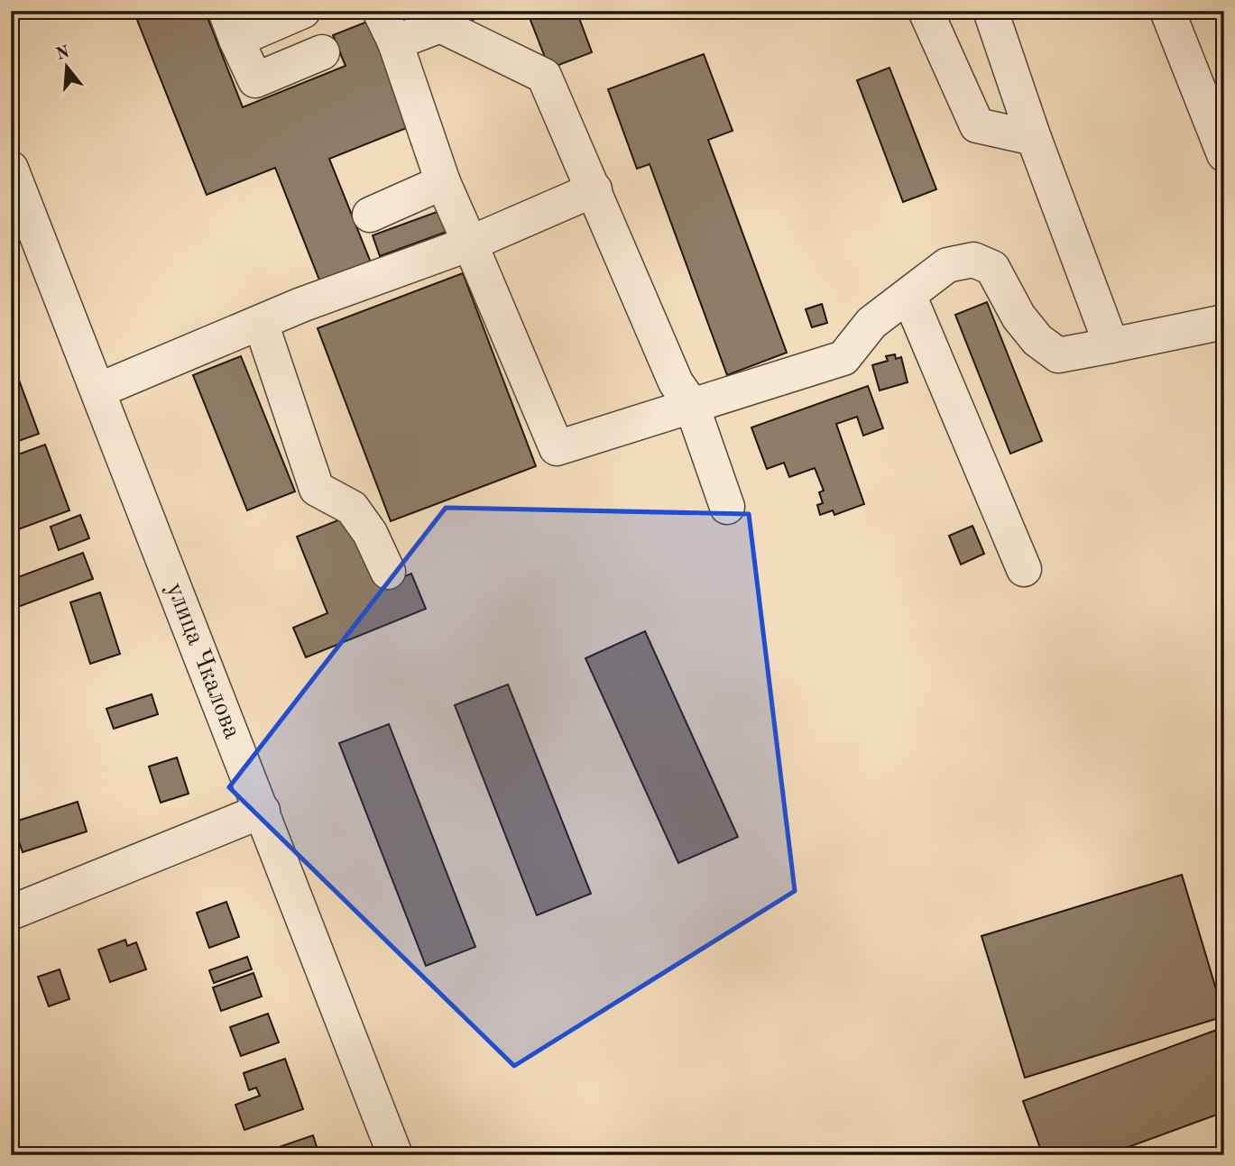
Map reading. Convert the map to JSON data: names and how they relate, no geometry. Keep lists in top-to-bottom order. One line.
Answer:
{"streets":{"street":["улица Чкалова"]},"north":"top"}
